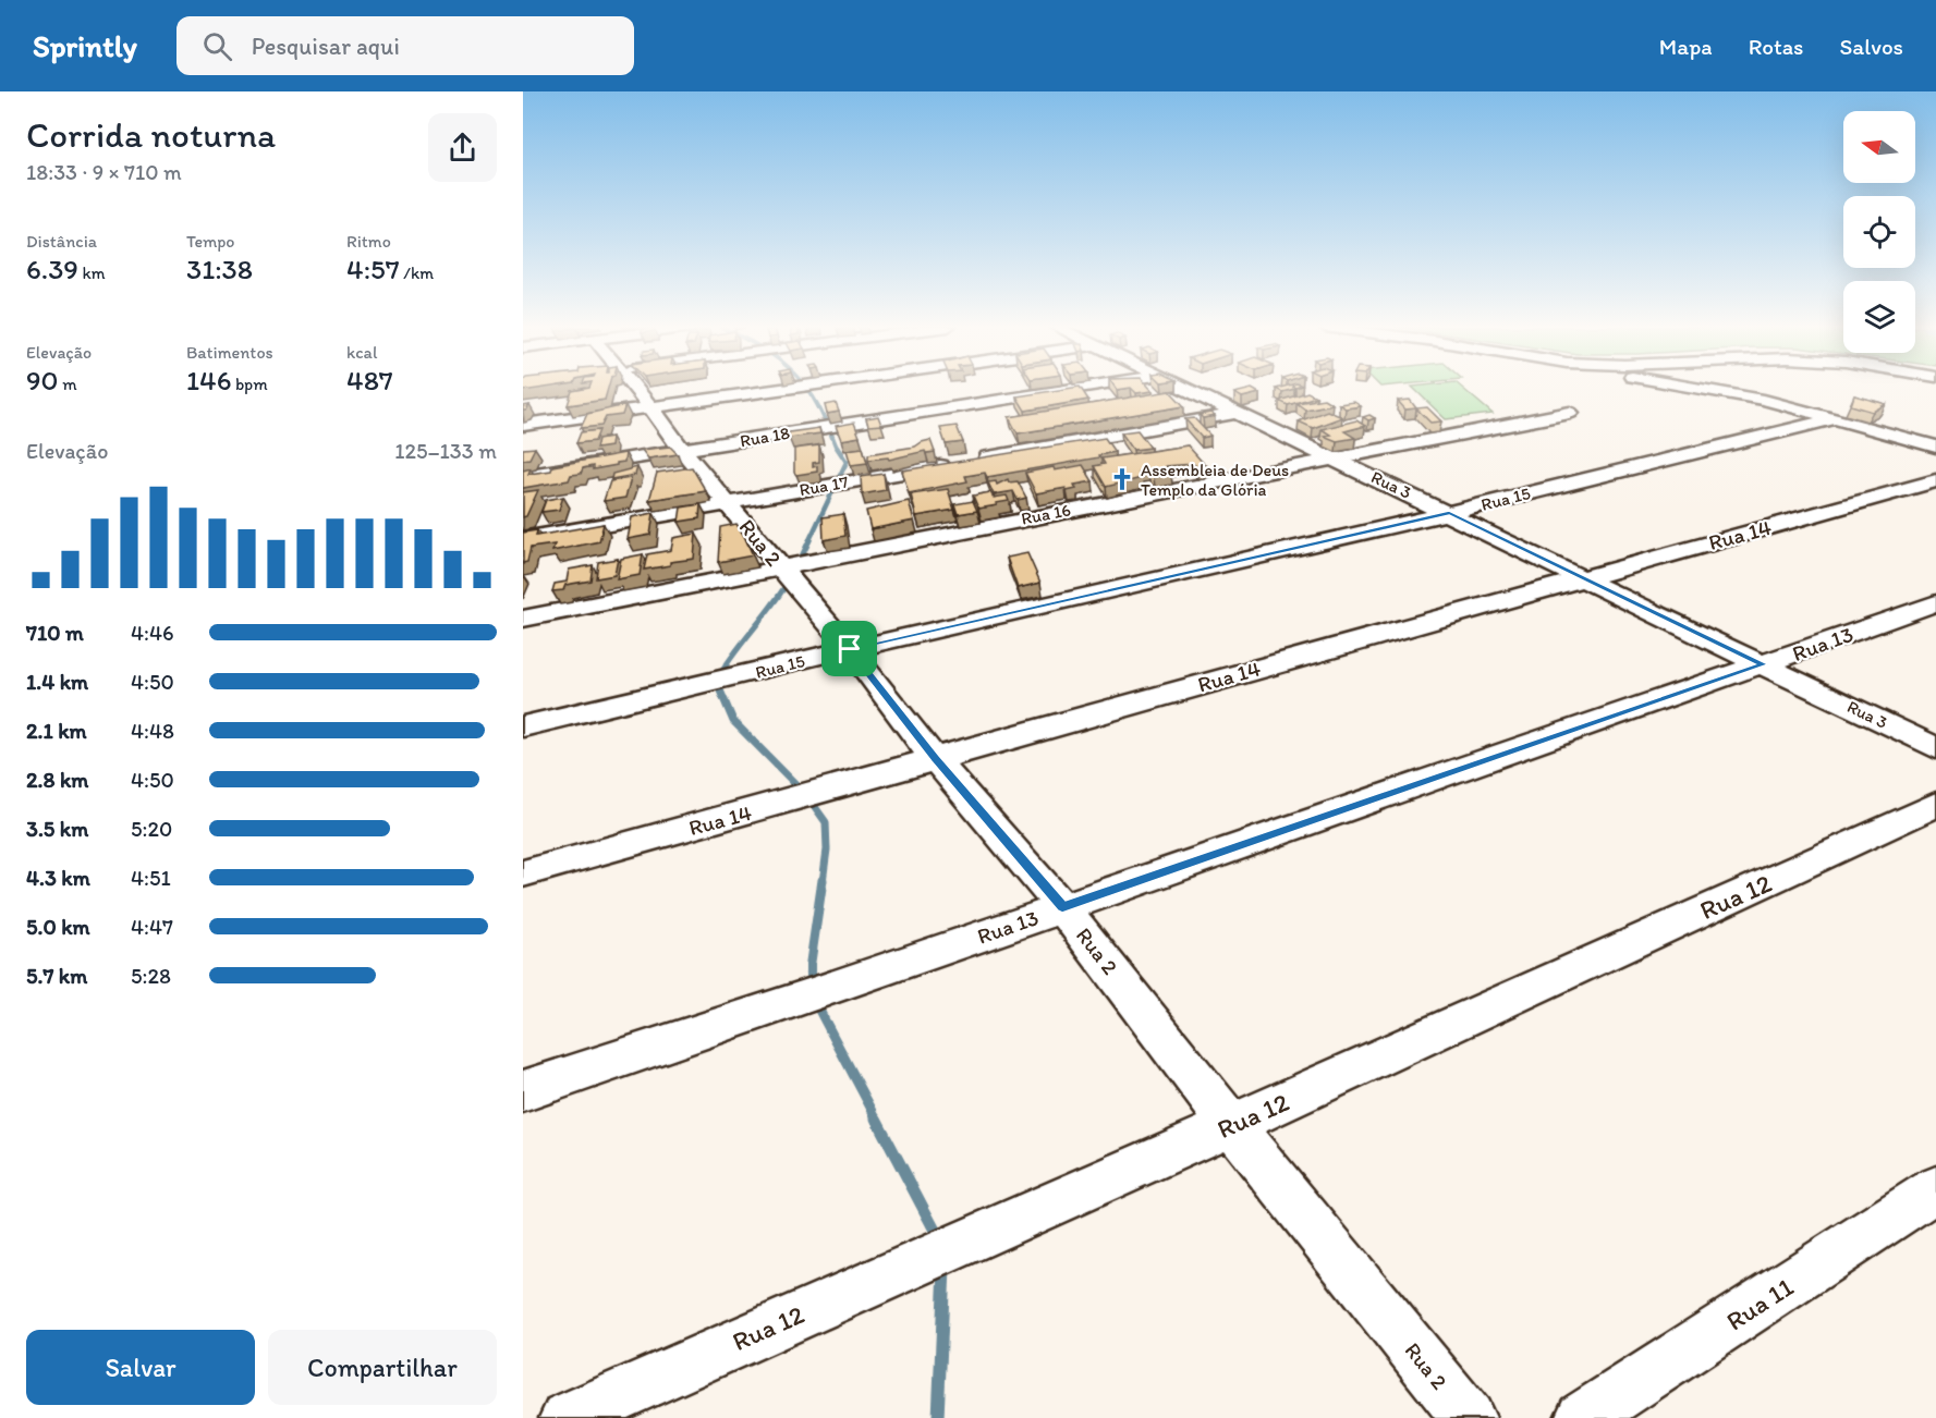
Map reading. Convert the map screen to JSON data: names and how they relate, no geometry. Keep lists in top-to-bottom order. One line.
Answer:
{"streets":{"street":["Rua 18","Rua 3","Rua 17","Rua 15","Rua 16","Rua 14","Rua 2","Rua 13","Rua 12","Rua 11"]},"crossings":[["Rua 18","Rua 2"],["Rua 3","Rua 17"],["Rua 3","Rua 15"],["Rua 3","Rua 16"],["Rua 3","Rua 14"],["Rua 3","Rua 13"],["Rua 17","Rua 2"],["Rua 15","Rua 2"],["Rua 16","Rua 2"],["Rua 14","Rua 2"],["Rua 2","Rua 13"],["Rua 2","Rua 12"]],"places":{"church":["Assembleia de Deus Templo da Glória"]},"north":"left","page":{"header":"Sprintly","search":"Pesquisar aqui","nav":["Mapa","Rotas","Salvos"],"heading":["Corrida noturna","18:33 · 9 × 710 m"],"stats":[["Distância","6.39 km"],["Tempo","31:38"],["Ritmo","4:57 /km"],["Elevação","90 m"],["Batimentos","146 bpm"],["kcal","487"]],"chart":["Elevação","125–133 m"],"list":[{"name":"710 m","note":"4:46"},{"name":"1.4 km","note":"4:50"},{"name":"2.1 km","note":"4:48"},{"name":"2.8 km","note":"4:50"},{"name":"3.5 km","note":"5:20"},{"name":"4.3 km","note":"4:51"},{"name":"5.0 km","note":"4:47"},{"name":"5.7 km","note":"5:28"}],"buttons":["Salvar","Compartilhar"]}}
